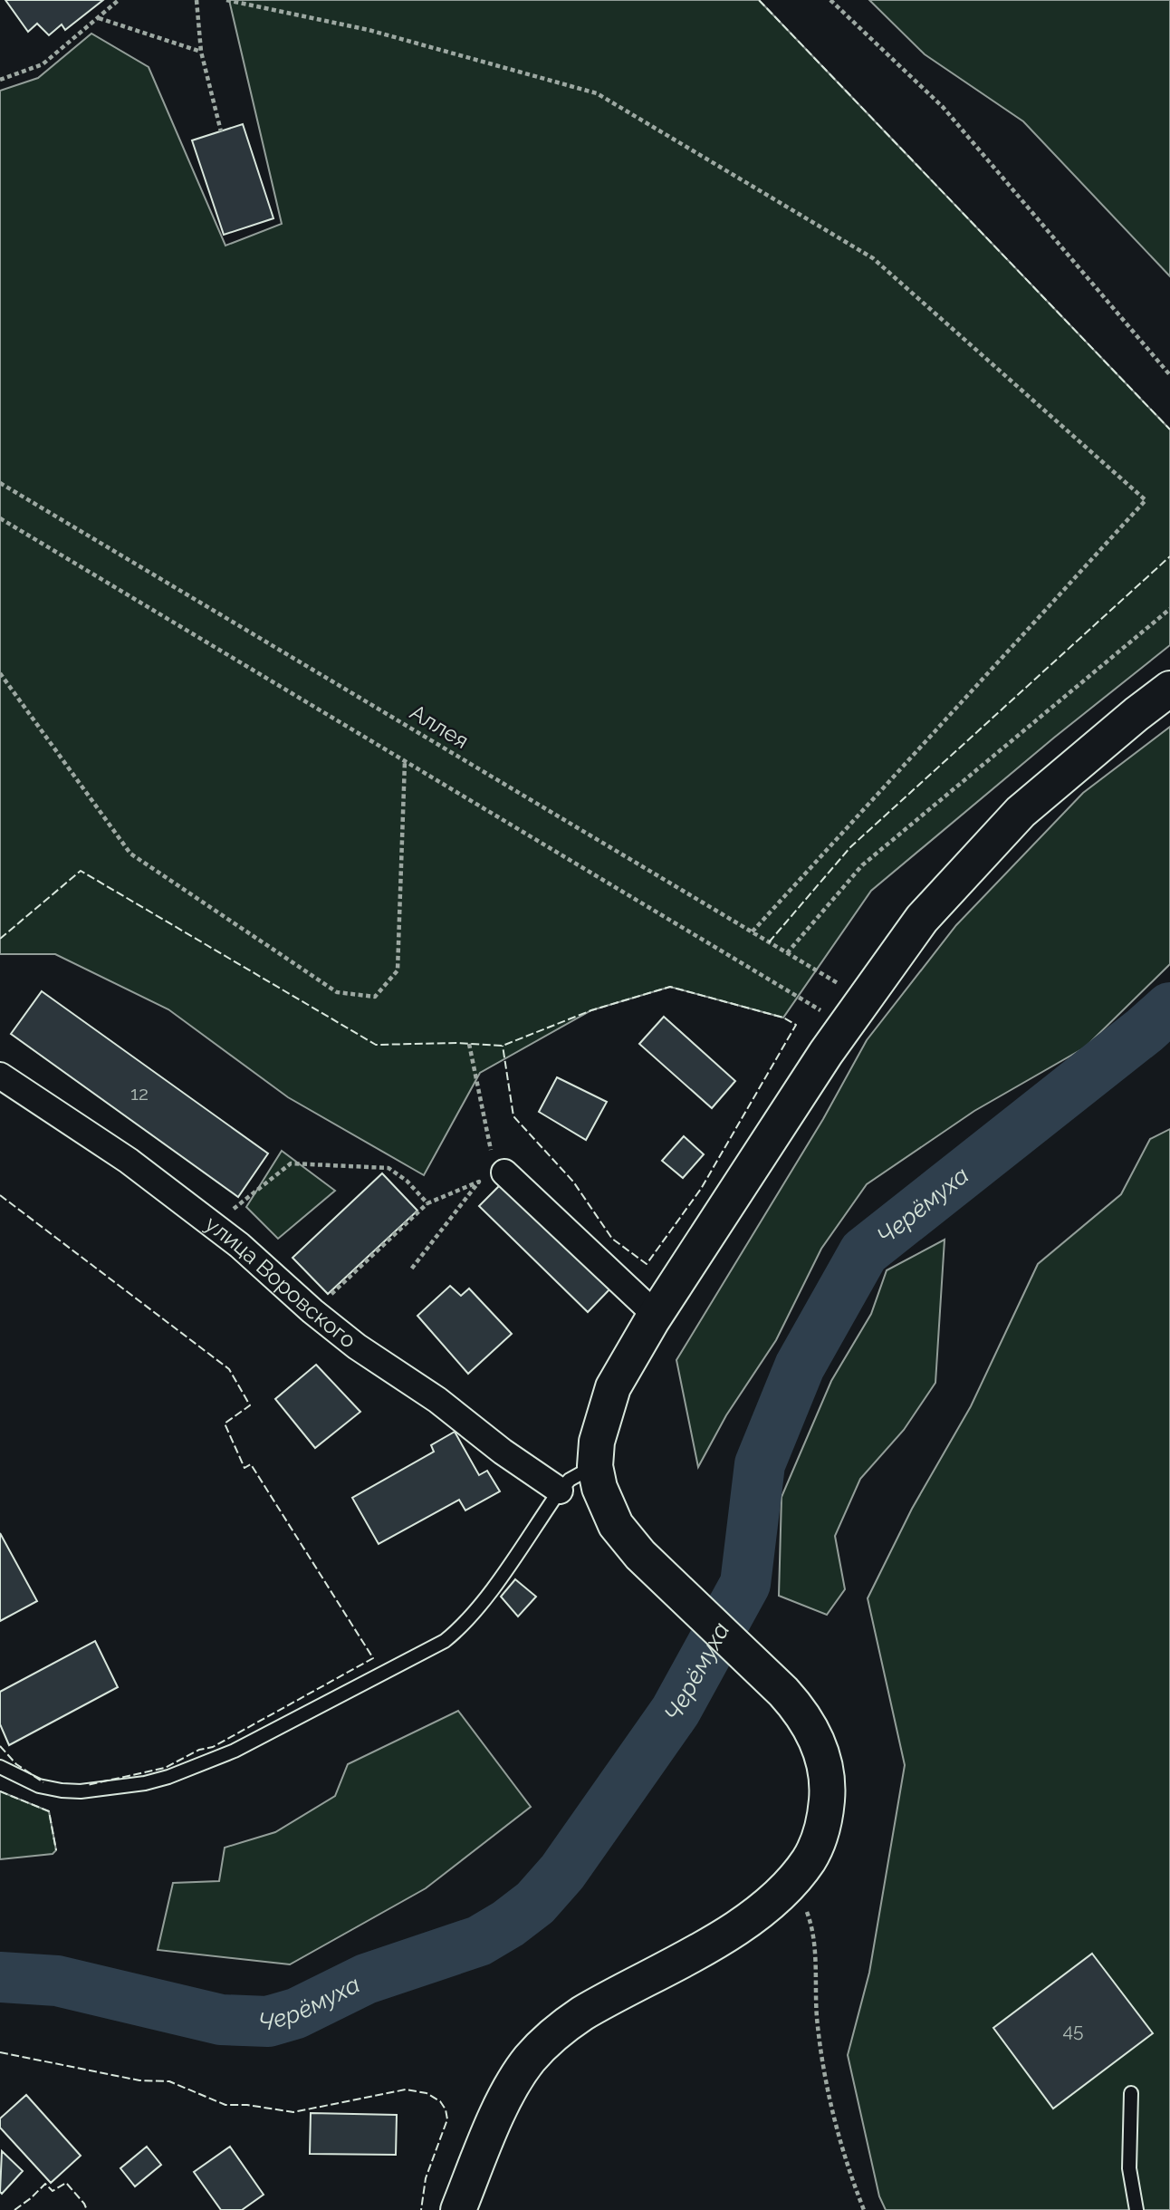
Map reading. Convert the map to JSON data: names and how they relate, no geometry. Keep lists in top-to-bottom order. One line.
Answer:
{"streets":{"street":["улица Воровского"],"path":["Аллея"]},"water":["Черёмуха"],"house_numbers":["12","45"]}
